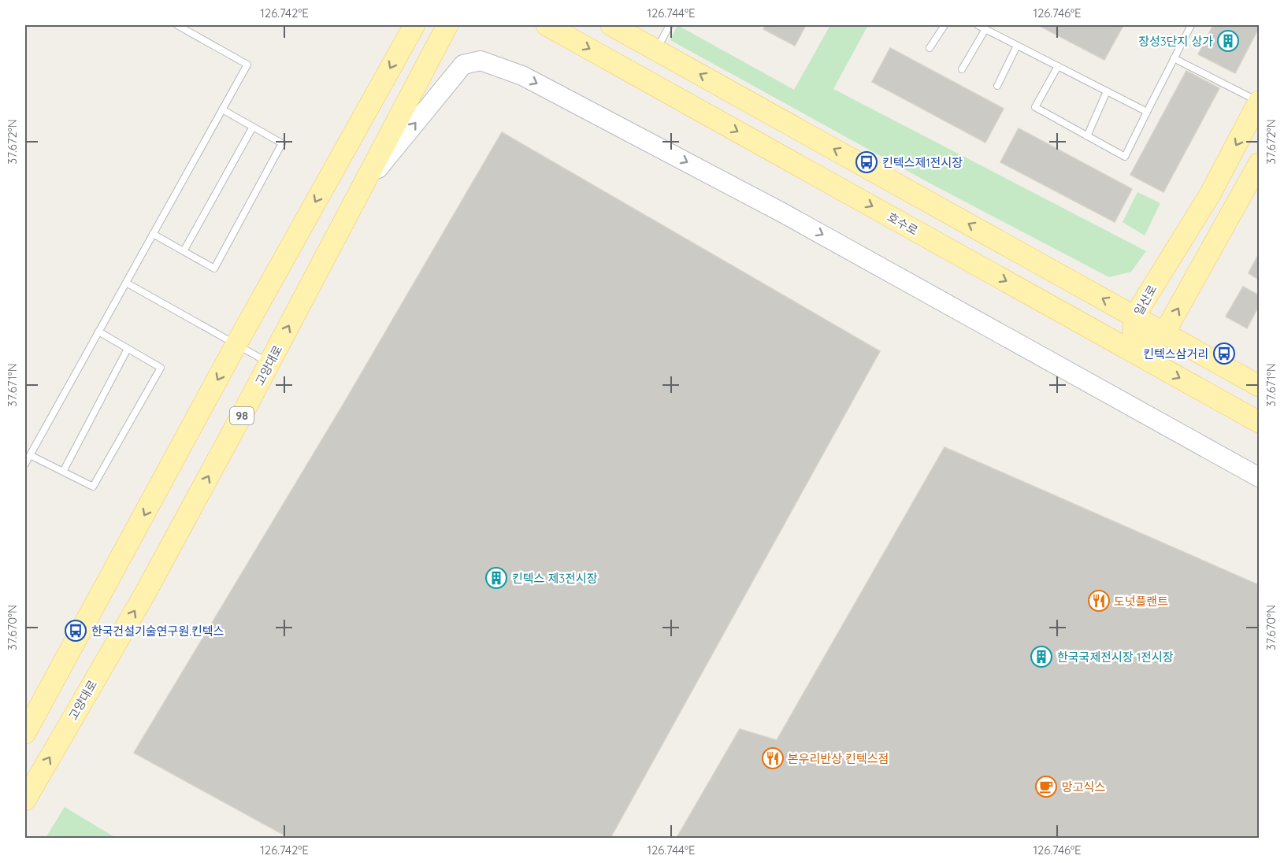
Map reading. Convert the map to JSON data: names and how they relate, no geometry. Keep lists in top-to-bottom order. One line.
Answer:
{"streets":{"main road":["호수로","일산로","고양대로","98"]},"crossings":[["호수로","일산로"]],"places":{"building":["장성3단지 상가","킨텍스 제3전시장","한국국제전시장 1전시장"],"bus stop":["킨텍스제1전시장","킨텍스삼거리","한국건설기술연구원.킨텍스"],"restaurant":["도넛플랜트","본우리반상 킨텍스점"],"cafe":["망고식스"]},"coordinates":["126.742°E","126.744°E","126.746°E","37.672°N","37.671°N","37.670°N"]}
